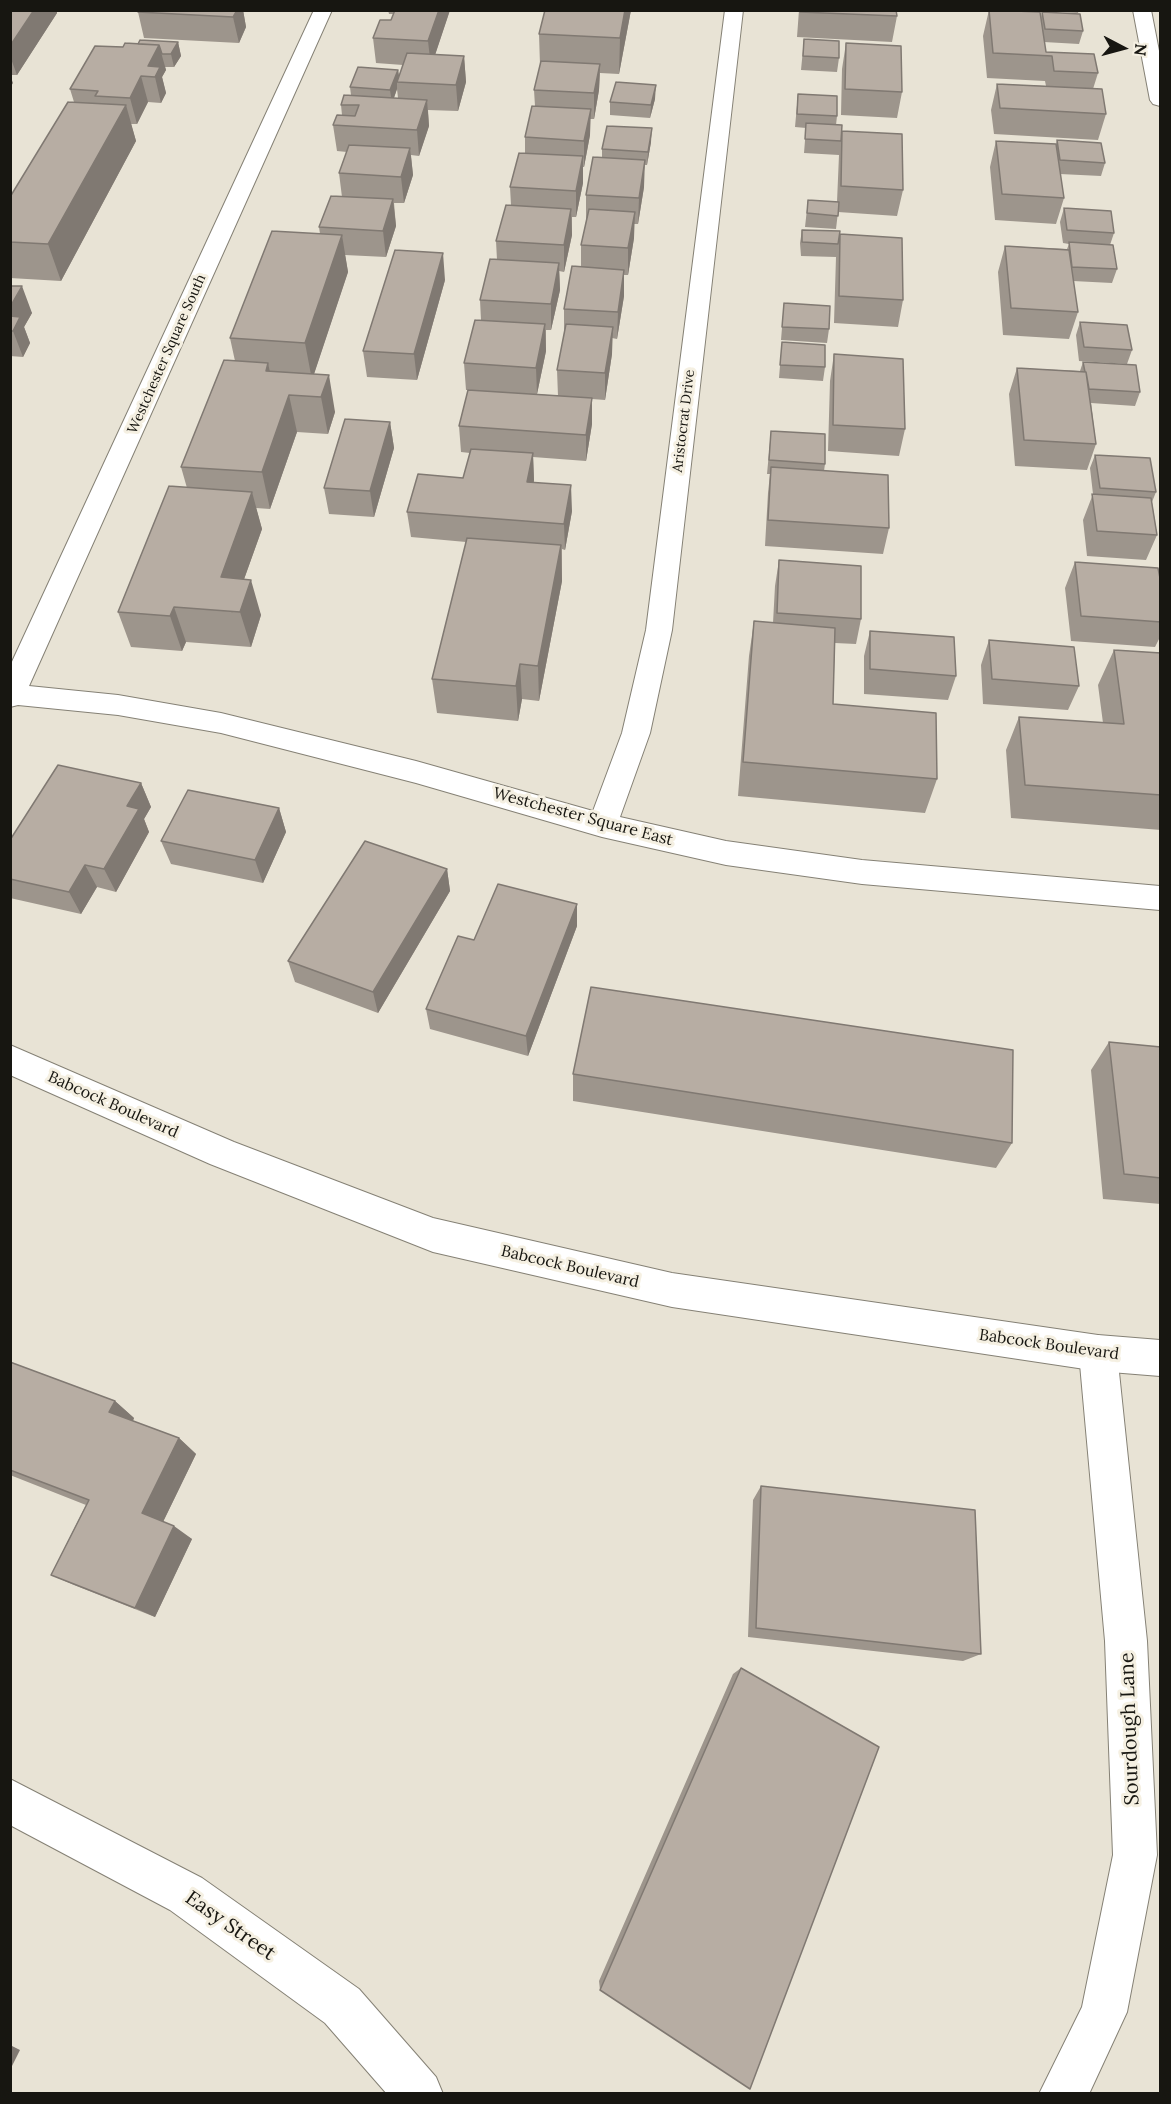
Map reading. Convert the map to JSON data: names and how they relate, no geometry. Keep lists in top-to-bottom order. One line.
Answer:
{"streets":{"street":["Westchester Square South","Aristocrat Drive","Westchester Square East","Babcock Boulevard","Sourdough Lane","Easy Street"]},"crossings":[["Westchester Square South","Westchester Square East"],["Aristocrat Drive","Westchester Square East"],["Babcock Boulevard","Sourdough Lane"]],"north":"right"}
